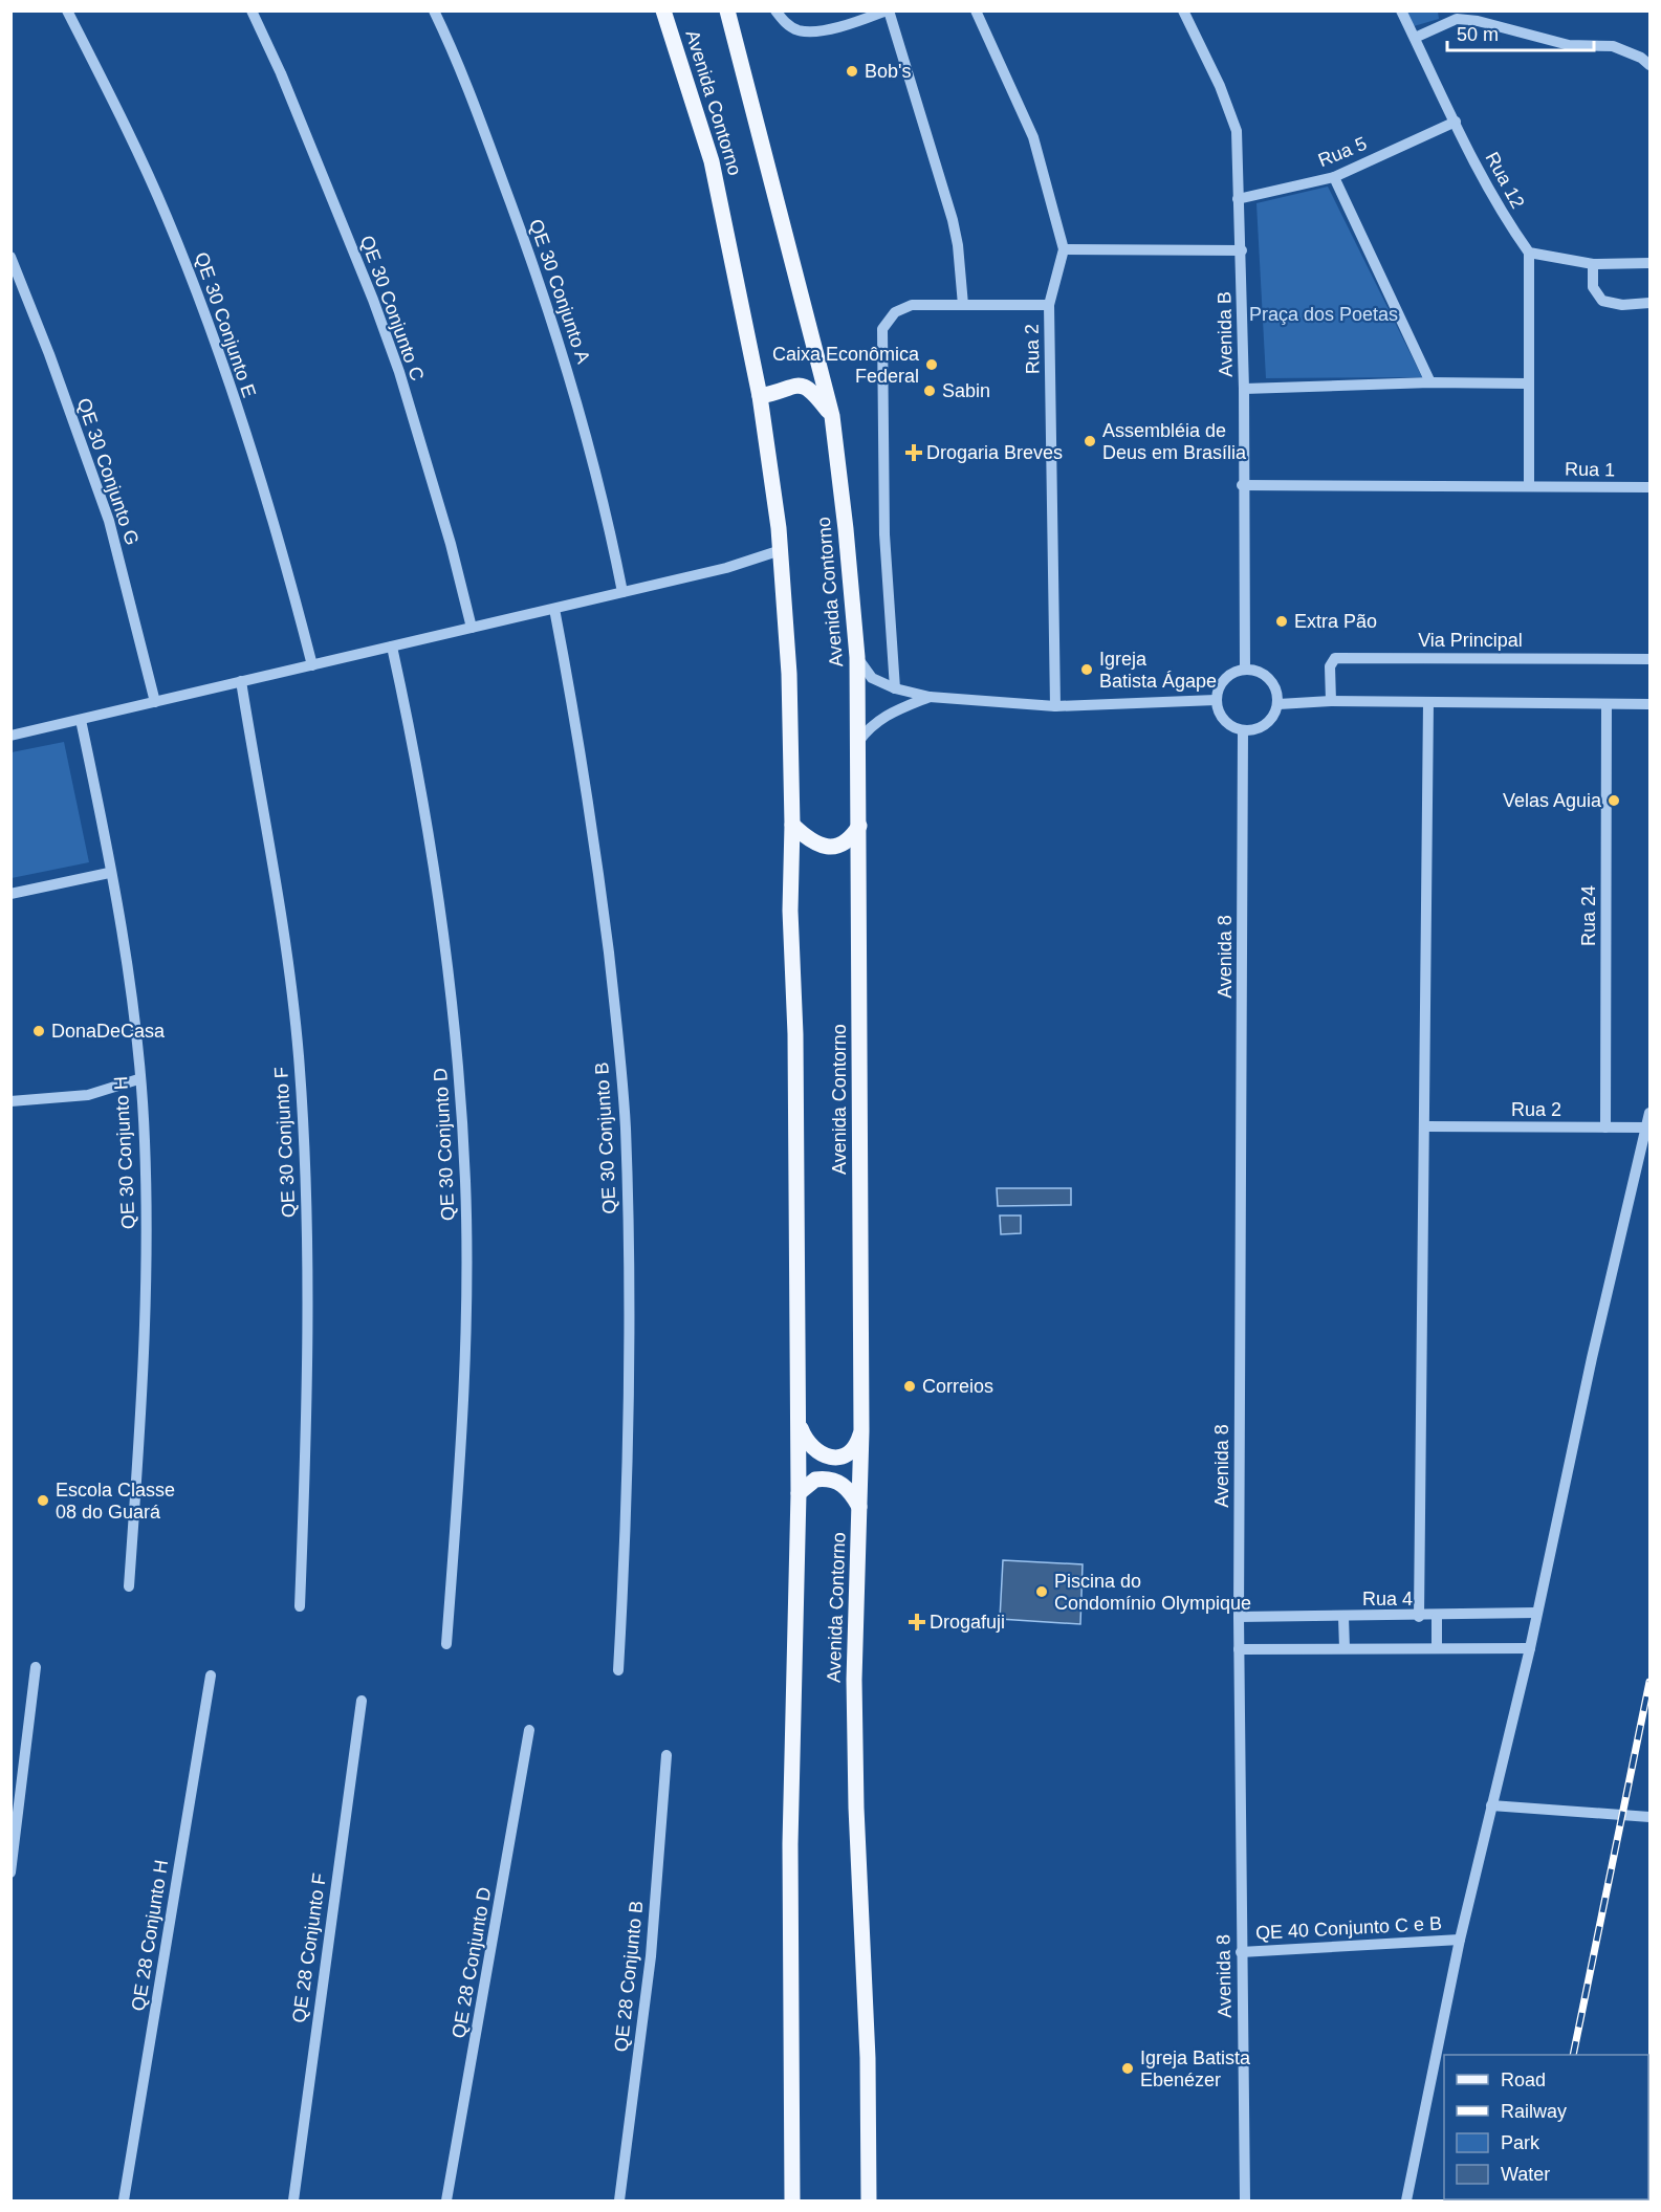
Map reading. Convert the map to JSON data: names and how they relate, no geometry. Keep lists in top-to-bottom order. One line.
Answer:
{"streets":{"main road":["Avenida Contorno"],"street":["Rua 5","Rua 12","QE 30 Conjunto A","QE 30 Conjunto C","QE 30 Conjunto E","Avenida B","Rua 2","Rua 1","QE 30 Conjunto G","Via Principal","Rua 24","Avenida 8","QE 30 Conjunto B","QE 30 Conjunto F","QE 30 Conjunto D","QE 30 Conjunto H","Rua 4","QE 40 Conjunto C e B","QE 28 Conjunto H","QE 28 Conjunto F","QE 28 Conjunto D","QE 28 Conjunto B"]},"crossings":[["Rua 5","Rua 12"],["Rua 5","Avenida B"],["Avenida B","Rua 1"],["Avenida B","Avenida 8"],["Rua 2","Rua 24"],["Avenida 8","Rua 4"],["Avenida 8","QE 40 Conjunto C e B"]],"parks":["Praça dos Poetas"],"places":{"other":["Bob's","Caixa Econômica Federal","Sabin","Assembléia de Deus em Brasília","Extra Pão","Igreja Batista Ágape","Velas Aguia","DonaDeCasa","Correios","Escola Classe 08 do Guará","Piscina do Condomínio Olympique","Igreja Batista Ebenézer"],"health":["Drogaria Breves","Drogafuji"]},"legend":["Road","Railway","Park","Water"],"scale_bar":"50 m"}
